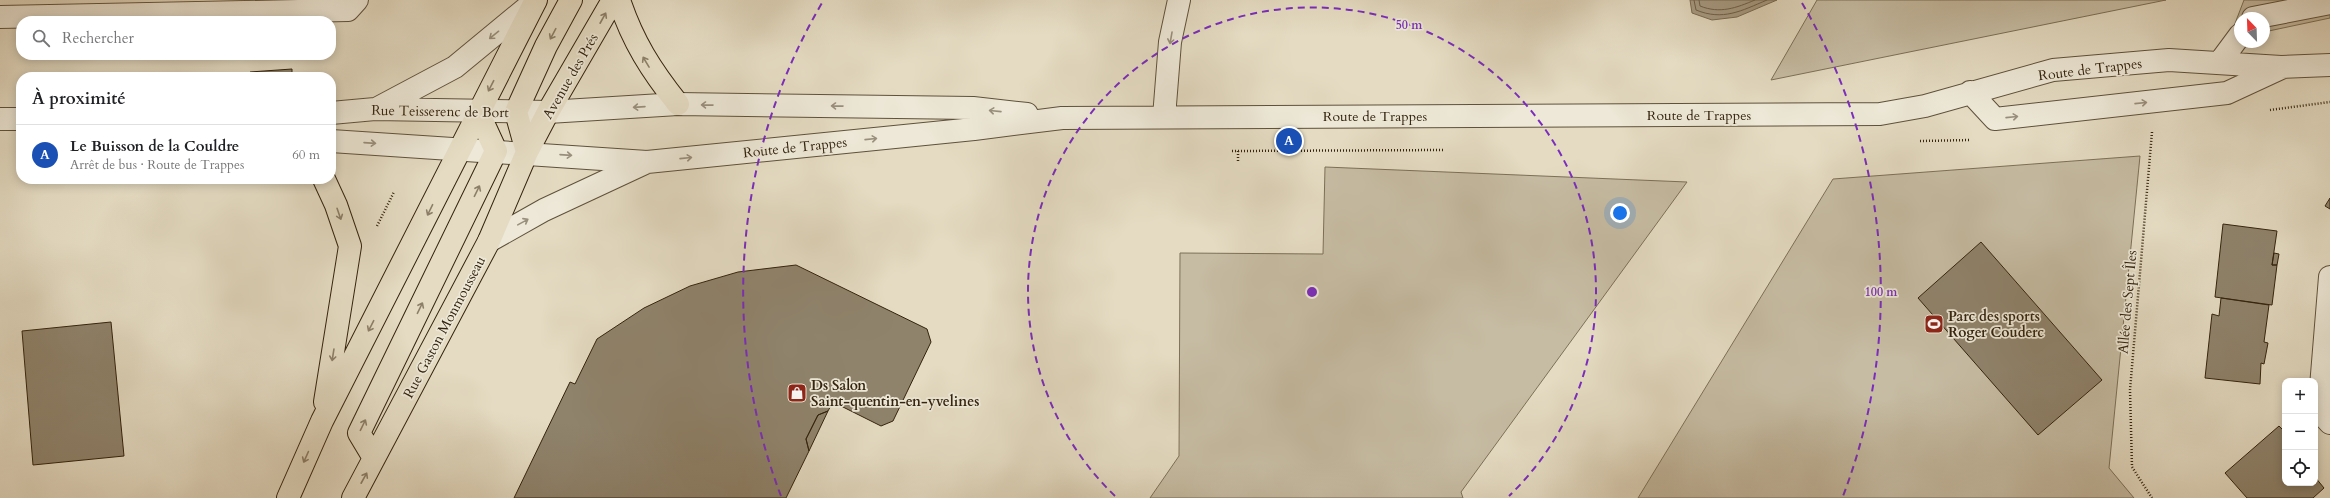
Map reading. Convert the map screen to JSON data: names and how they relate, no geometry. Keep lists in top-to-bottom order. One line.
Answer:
{"streets":{"main road":["Avenue des Prés","Rue Gaston Monmousseau"],"street":["Route de Trappes","Rue Teisserenc de Bort"],"path":["Allée des Sept Îles"]},"crossings":[["Route de Trappes","Avenue des Prés"],["Route de Trappes","Rue Teisserenc de Bort"],["Route de Trappes","Rue Gaston Monmousseau"],["Avenue des Prés","Rue Teisserenc de Bort"],["Avenue des Prés","Rue Gaston Monmousseau"]],"places":{"sports":["Parc des sports Roger Couderc"],"shop":["Ds Salon Saint-quentin-en-yvelines"]},"north":"top left","page":{"search":"Rechercher","heading":"À proximité","list":[{"mark":"A","name":"Le Buisson de la Couldre","note":"Arrêt de bus · Route de Trappes","value":"60 m"}],"pins":"A","map_buttons":["+","−"]},"rings":["50 m","100 m"]}
